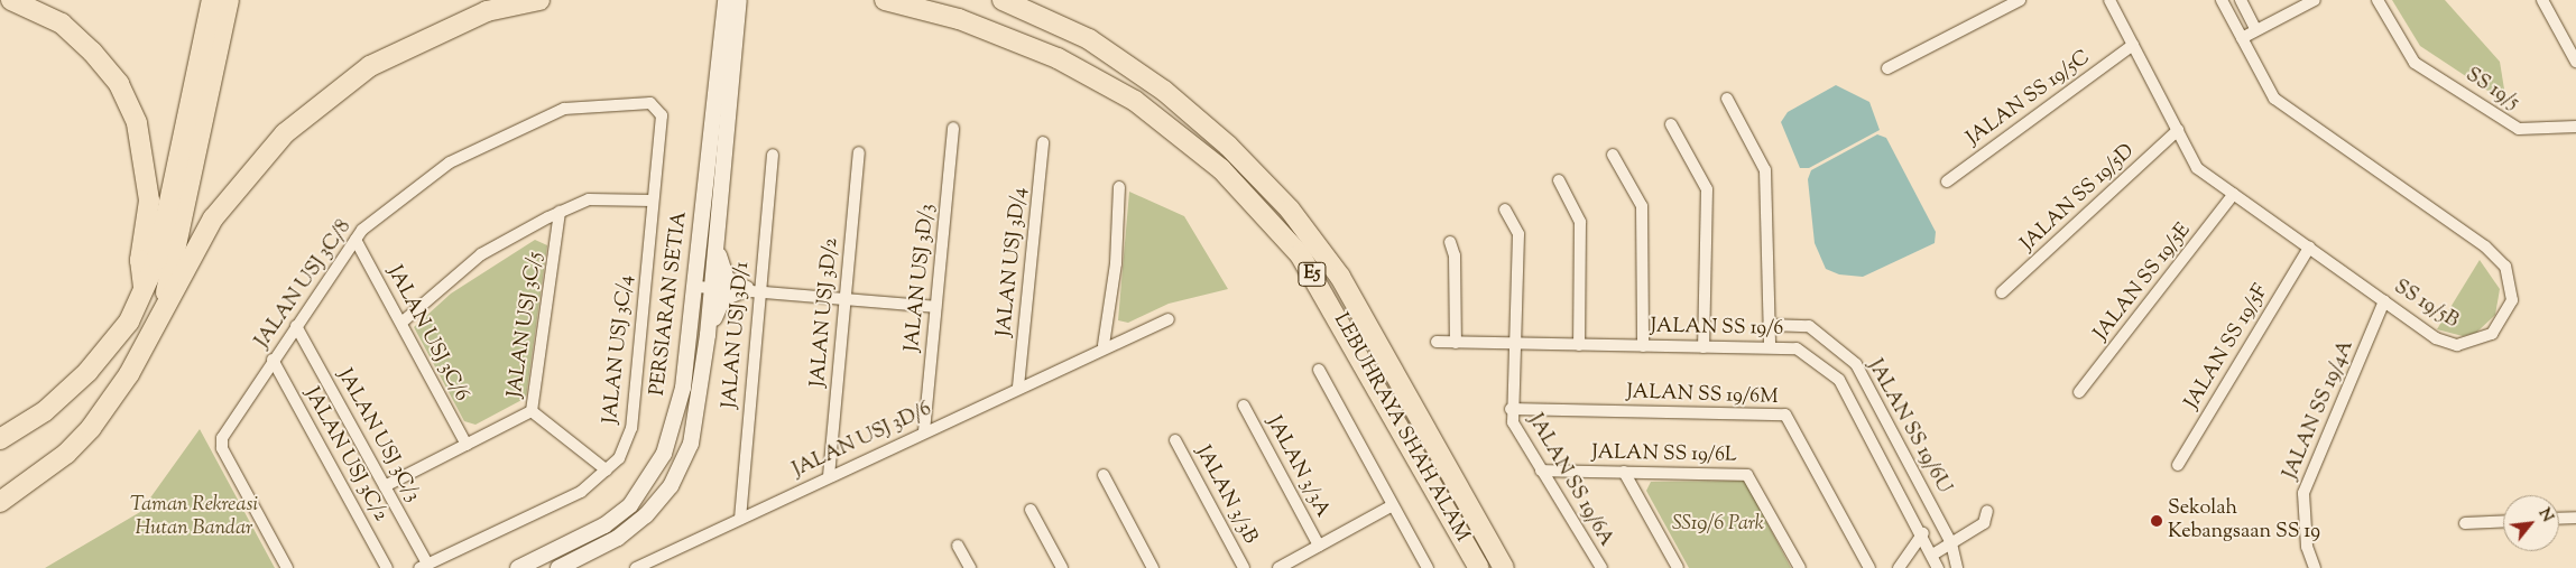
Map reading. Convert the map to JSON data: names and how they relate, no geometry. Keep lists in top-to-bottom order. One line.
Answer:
{"streets":{"highway":["E5","LEBUHRAYA SHAH ALAM"],"main road":["PERSIARAN SETIA"],"street":["SS 19/5","JALAN SS 19/5C","JALAN SS 19/5D","JALAN USJ 3D/4","JALAN USJ 3D/3","JALAN SS 19/5E","JALAN USJ 3C/8","SS 19/5B","JALAN USJ 3D/2","JALAN USJ 3C/5","JALAN SS 19/6","JALAN USJ 3C/6","JALAN USJ 3D/1","JALAN SS 19/5F","JALAN USJ 3C/4","JALAN SS 19/6M","JALAN SS 19/4A","JALAN SS 19/6U","JALAN USJ 3C/3","JALAN USJ 3D/6","JALAN USJ 3C/2","JALAN SS 19/6L","JALAN 3/3A","JALAN SS 19/6A","JALAN 3/3B"]},"crossings":[["JALAN SS 19/5C","SS 19/5B"],["JALAN SS 19/5D","SS 19/5B"],["JALAN USJ 3D/4","JALAN USJ 3D/6"],["JALAN USJ 3D/3","JALAN USJ 3D/6"],["JALAN SS 19/5E","SS 19/5B"],["JALAN USJ 3C/8","JALAN USJ 3C/6"],["JALAN USJ 3C/8","JALAN USJ 3C/4"],["JALAN USJ 3C/8","JALAN USJ 3C/3"],["JALAN USJ 3C/8","JALAN USJ 3C/2"],["SS 19/5B","JALAN SS 19/5F"],["SS 19/5B","JALAN SS 19/4A"],["JALAN USJ 3D/2","JALAN USJ 3D/6"],["JALAN USJ 3C/5","JALAN USJ 3C/6"],["JALAN USJ 3C/5","JALAN USJ 3C/3"],["JALAN SS 19/6","JALAN SS 19/6A"],["JALAN USJ 3D/1","JALAN USJ 3D/6"],["JALAN USJ 3C/4","JALAN USJ 3C/3"],["JALAN SS 19/6M","JALAN SS 19/6A"],["JALAN SS 19/6L","JALAN SS 19/6A"]],"parks":["Taman Rekreasi Hutan Bandar","SS19/6 Park"],"places":["Sekolah Kebangsaan SS 19"],"north":"top right"}
